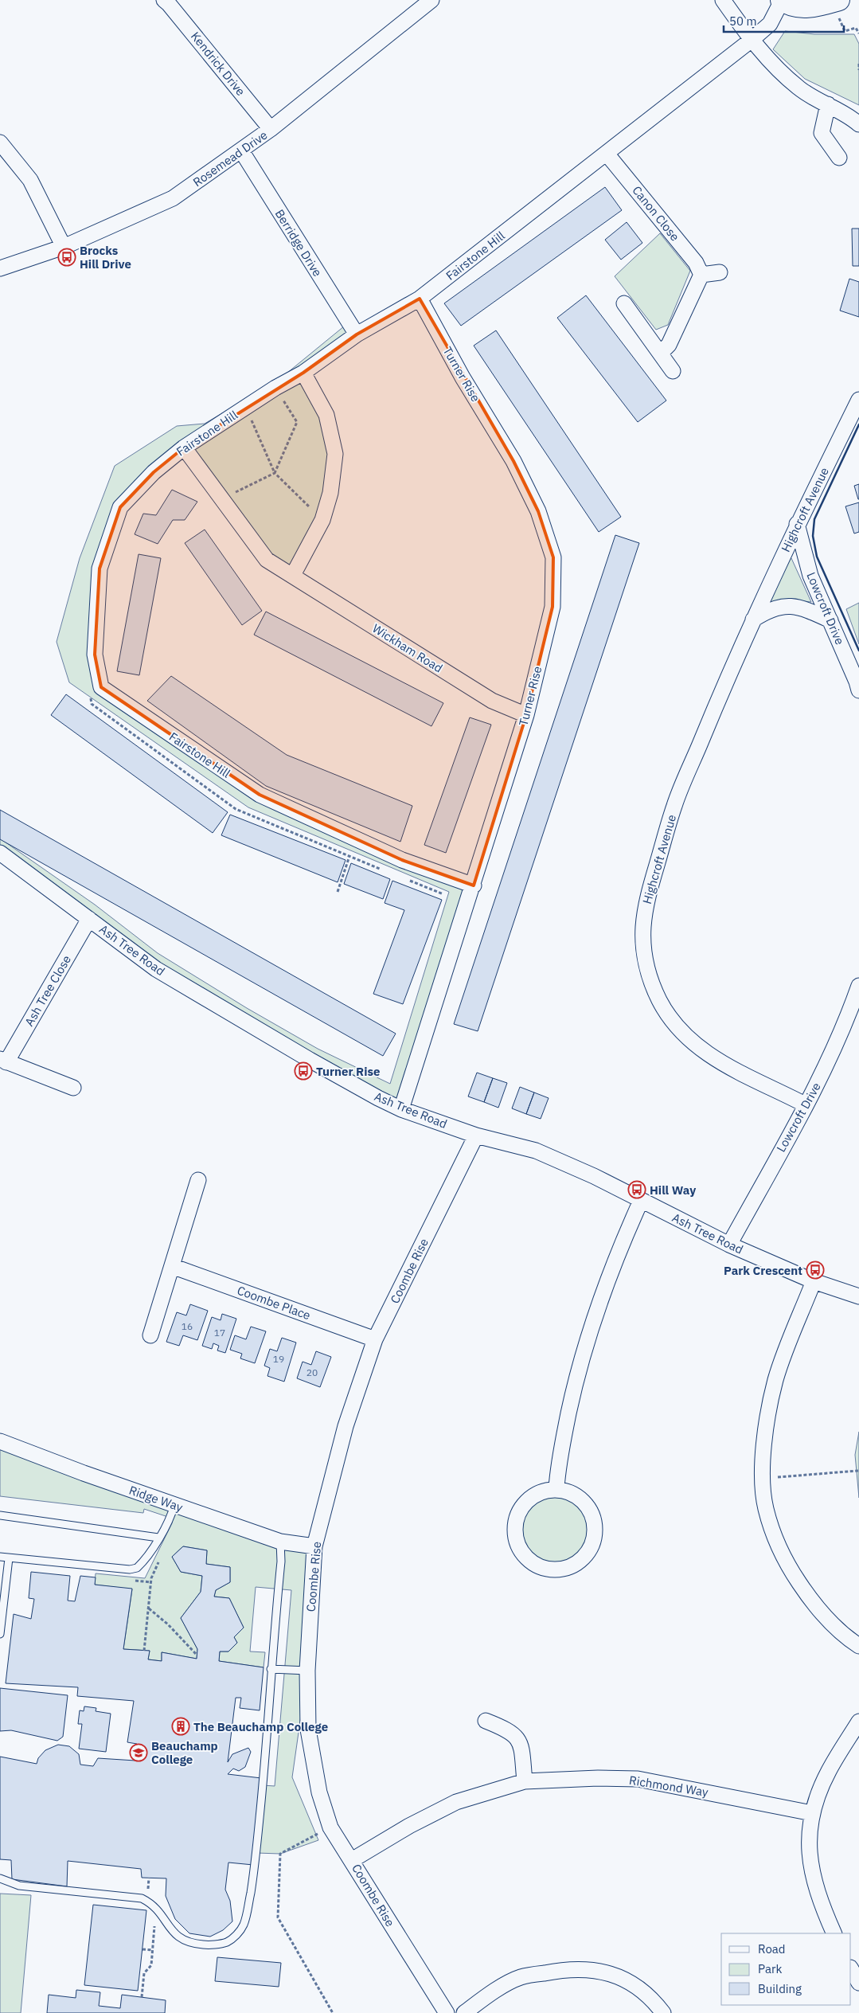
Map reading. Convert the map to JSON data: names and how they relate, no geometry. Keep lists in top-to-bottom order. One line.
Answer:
{"streets":{"street":["Kendrick Drive","Rosemead Drive","Canon Close","Berridge Drive","Fairstone Hill","Turner Rise","Highcroft Avenue","Lowcroft Drive","Wickham Road","Ash Tree Road","Ash Tree Close","Coombe Rise","Coombe Place","Ridge Way","Richmond Way"]},"crossings":[["Kendrick Drive","Rosemead Drive"],["Rosemead Drive","Berridge Drive"],["Canon Close","Fairstone Hill"],["Berridge Drive","Fairstone Hill"],["Fairstone Hill","Turner Rise"],["Fairstone Hill","Wickham Road"],["Turner Rise","Wickham Road"],["Turner Rise","Ash Tree Road"],["Highcroft Avenue","Lowcroft Drive"],["Lowcroft Drive","Ash Tree Road"],["Ash Tree Road","Ash Tree Close"],["Ash Tree Road","Coombe Rise"],["Coombe Rise","Coombe Place"],["Coombe Rise","Ridge Way"],["Coombe Rise","Richmond Way"]],"places":{"bus stop":["Brocks Hill Drive","Turner Rise","Hill Way","Park Crescent"],"building":["The Beauchamp College"],"school or university":["Beauchamp College"]},"house_numbers":["16","17","19","20"],"legend":["Road","Park","Building"],"scale_bar":"50 m"}
